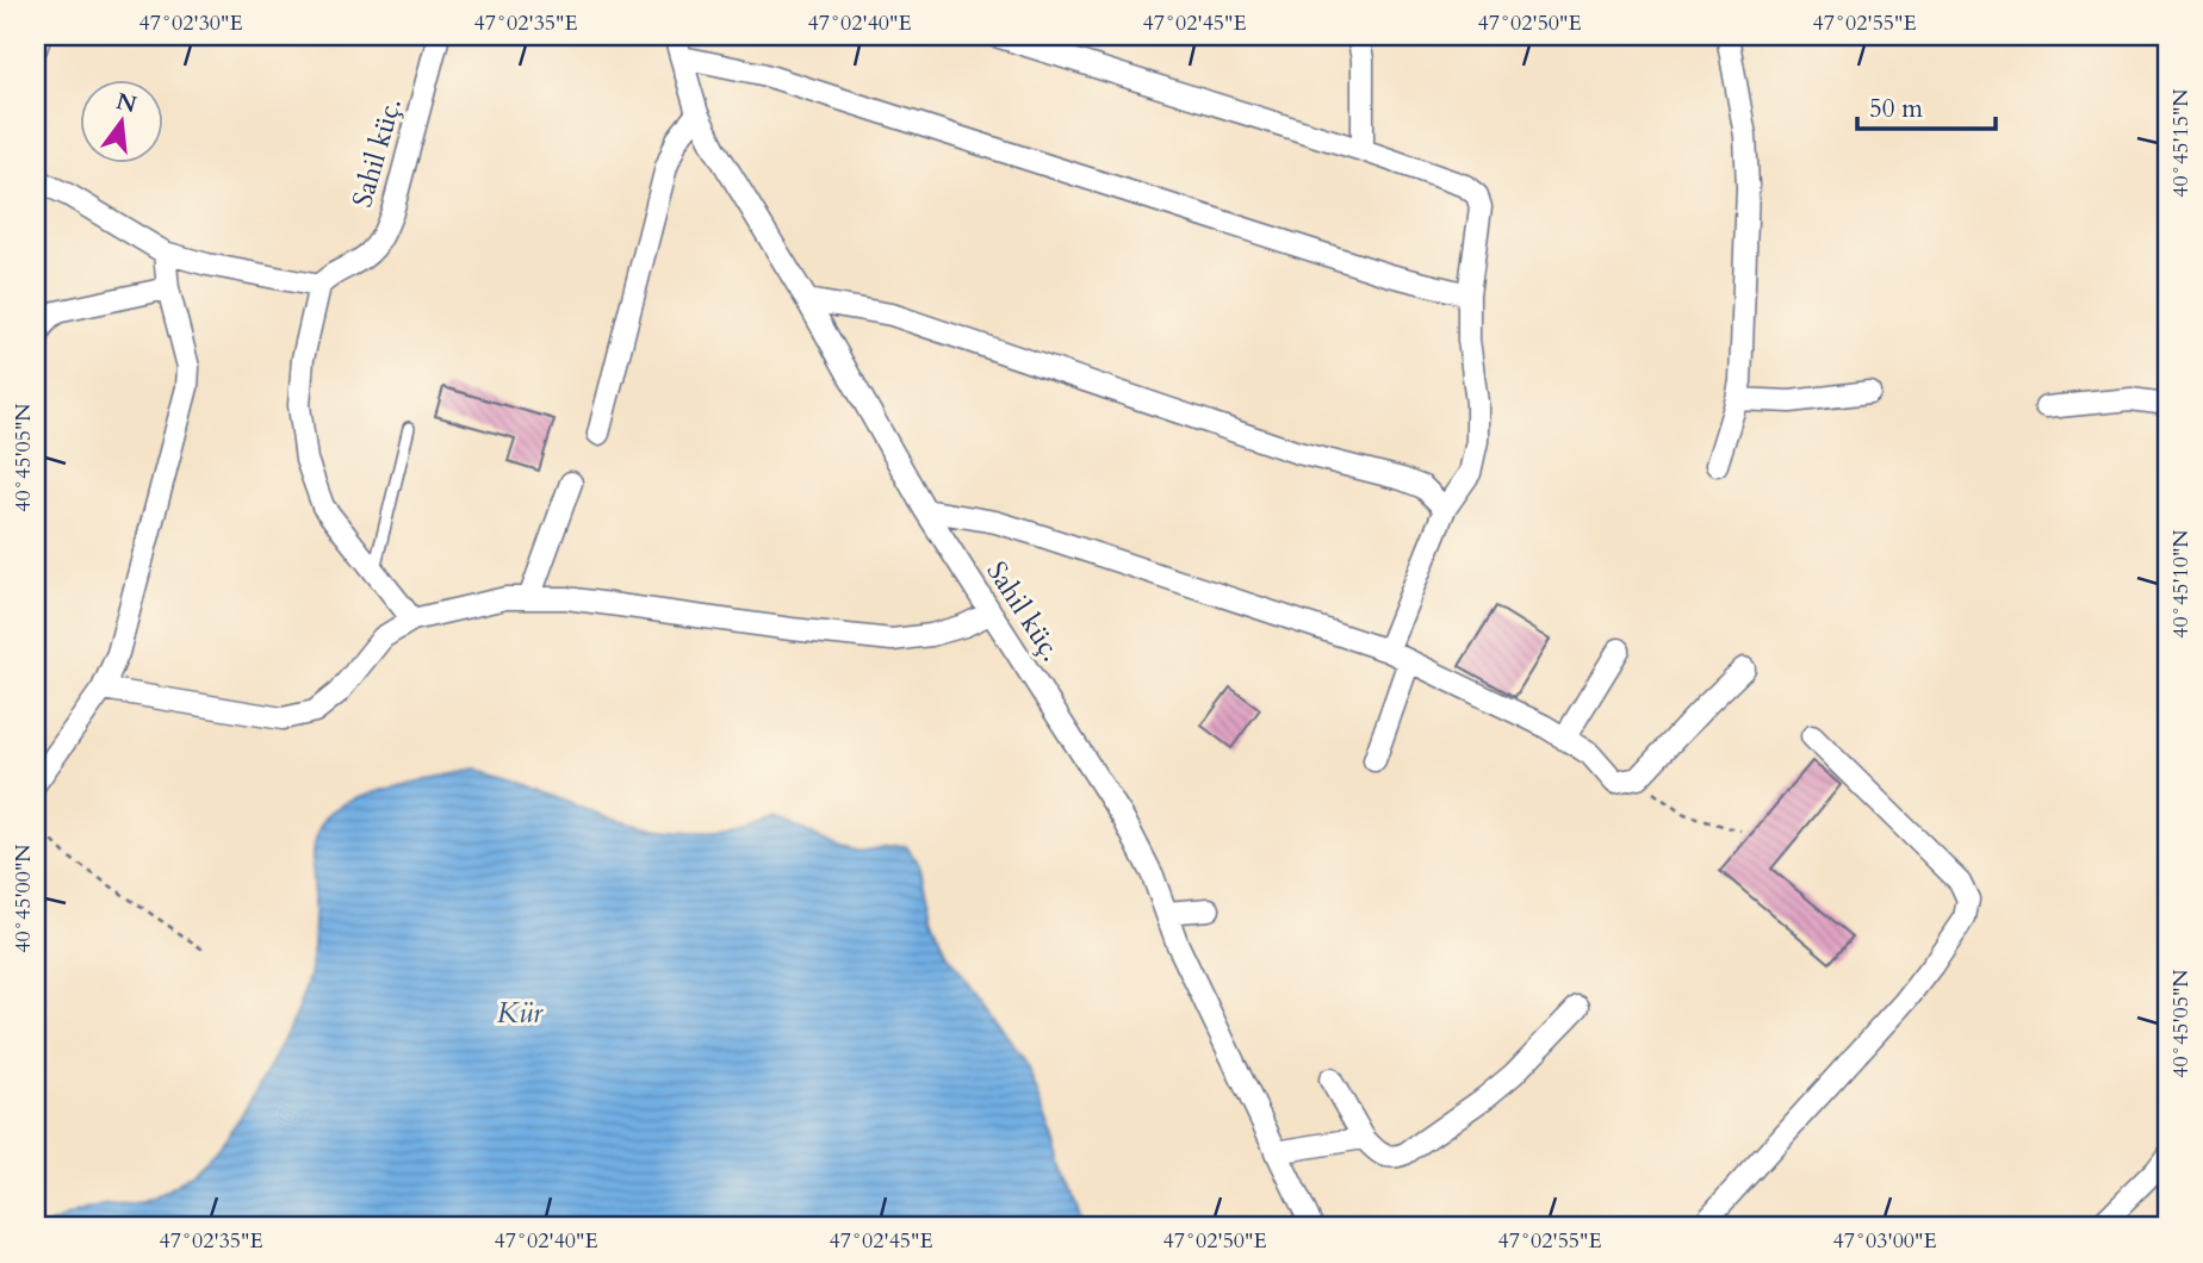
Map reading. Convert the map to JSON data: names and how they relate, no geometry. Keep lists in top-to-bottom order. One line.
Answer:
{"streets":{"street":["Sahil küç."]},"water":["Kür"],"scale_bar":"50 m","north":"top","coordinates":["47°02'30\"E","47°02'35\"E","47°02'40\"E","47°02'45\"E","47°02'50\"E","47°02'55\"E","40°45'15\"N","40°45'05\"N","40°45'10\"N","40°45'00\"N","47°03'00\"E"]}
